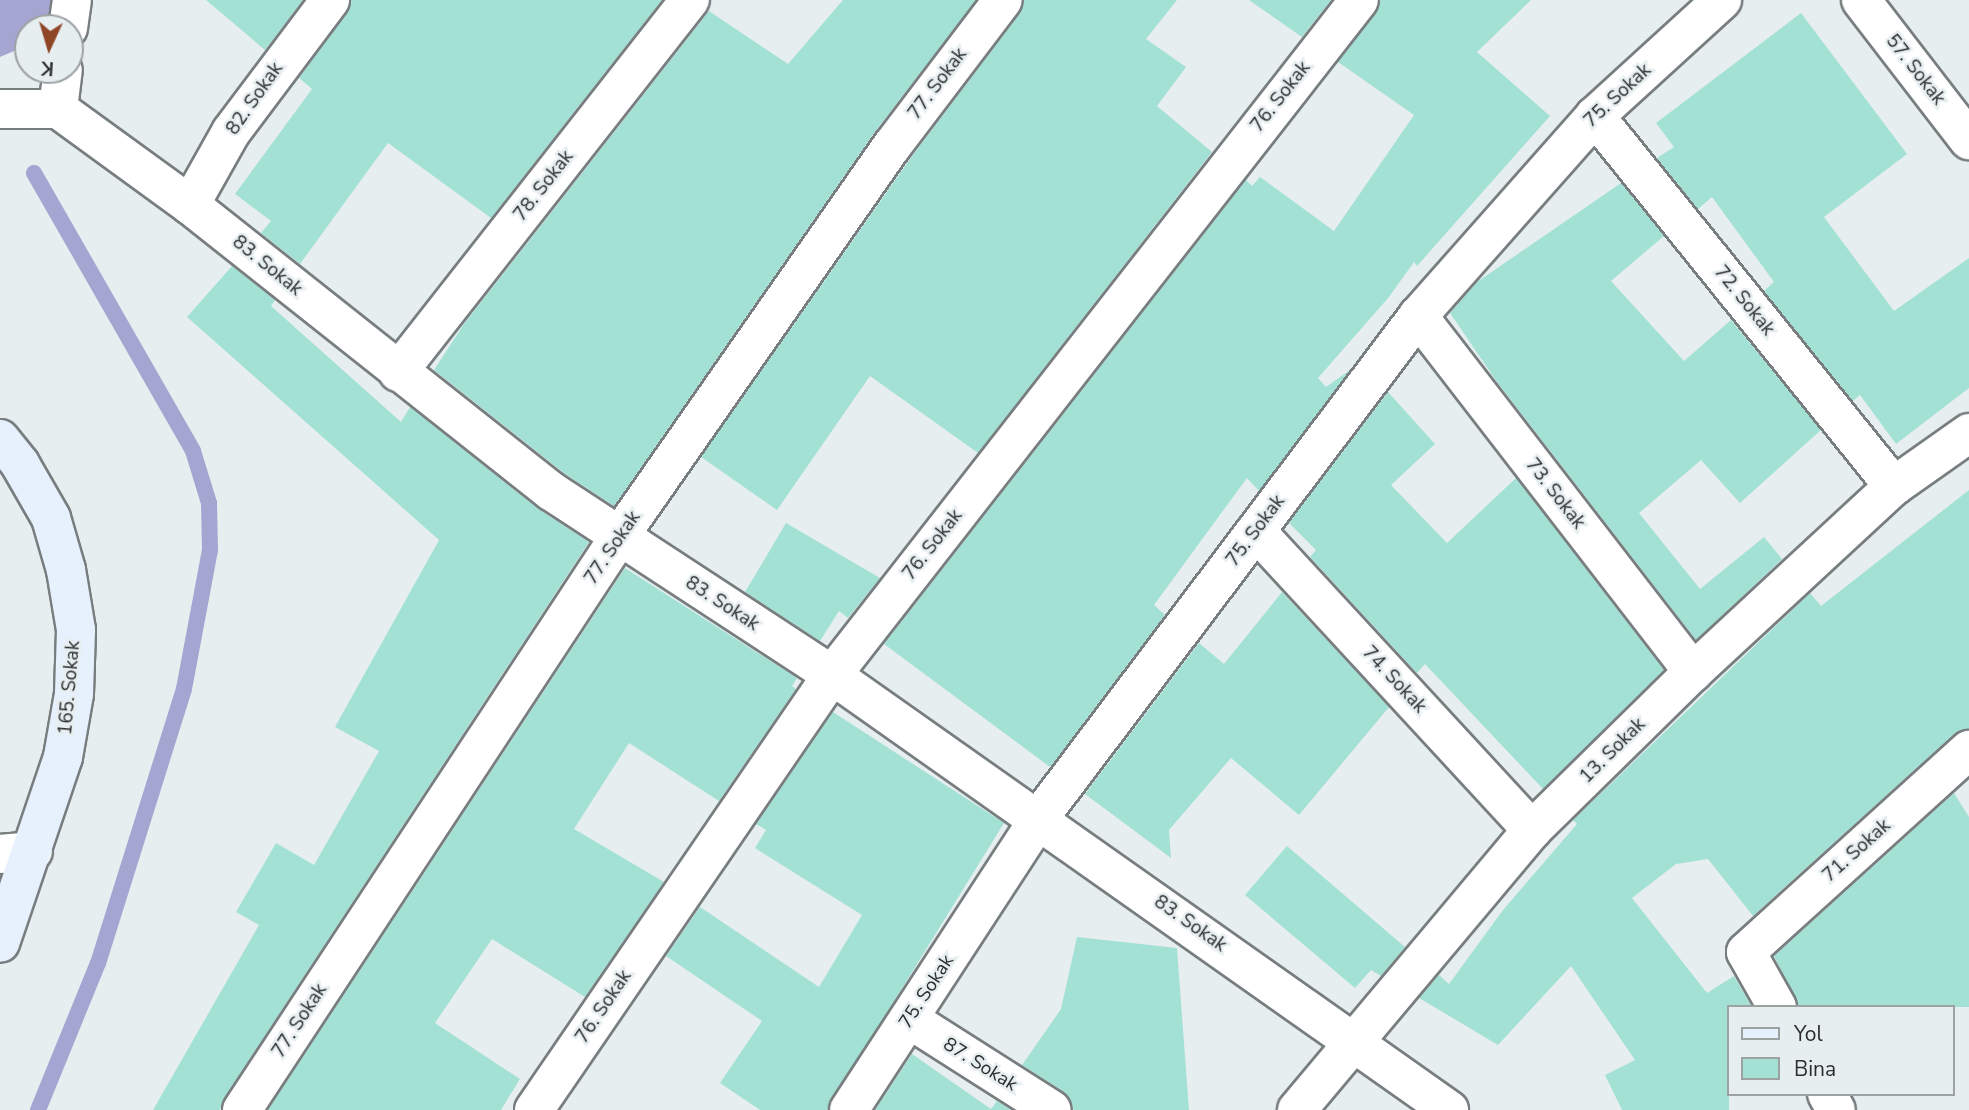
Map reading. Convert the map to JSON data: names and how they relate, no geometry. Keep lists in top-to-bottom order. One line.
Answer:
{"streets":{"main road":["165. Sokak"],"street":["57. Sokak","77. Sokak","75. Sokak","76. Sokak","82. Sokak","78. Sokak","83. Sokak","72. Sokak","73. Sokak","74. Sokak","13. Sokak","71. Sokak","87. Sokak"]},"crossings":[["77. Sokak","83. Sokak"],["75. Sokak","83. Sokak"],["75. Sokak","72. Sokak"],["75. Sokak","73. Sokak"],["75. Sokak","74. Sokak"],["75. Sokak","87. Sokak"],["76. Sokak","83. Sokak"],["82. Sokak","83. Sokak"],["78. Sokak","83. Sokak"],["83. Sokak","13. Sokak"],["72. Sokak","13. Sokak"],["73. Sokak","13. Sokak"],["74. Sokak","13. Sokak"]],"legend":["Yol","Bina"],"north":"bottom"}
